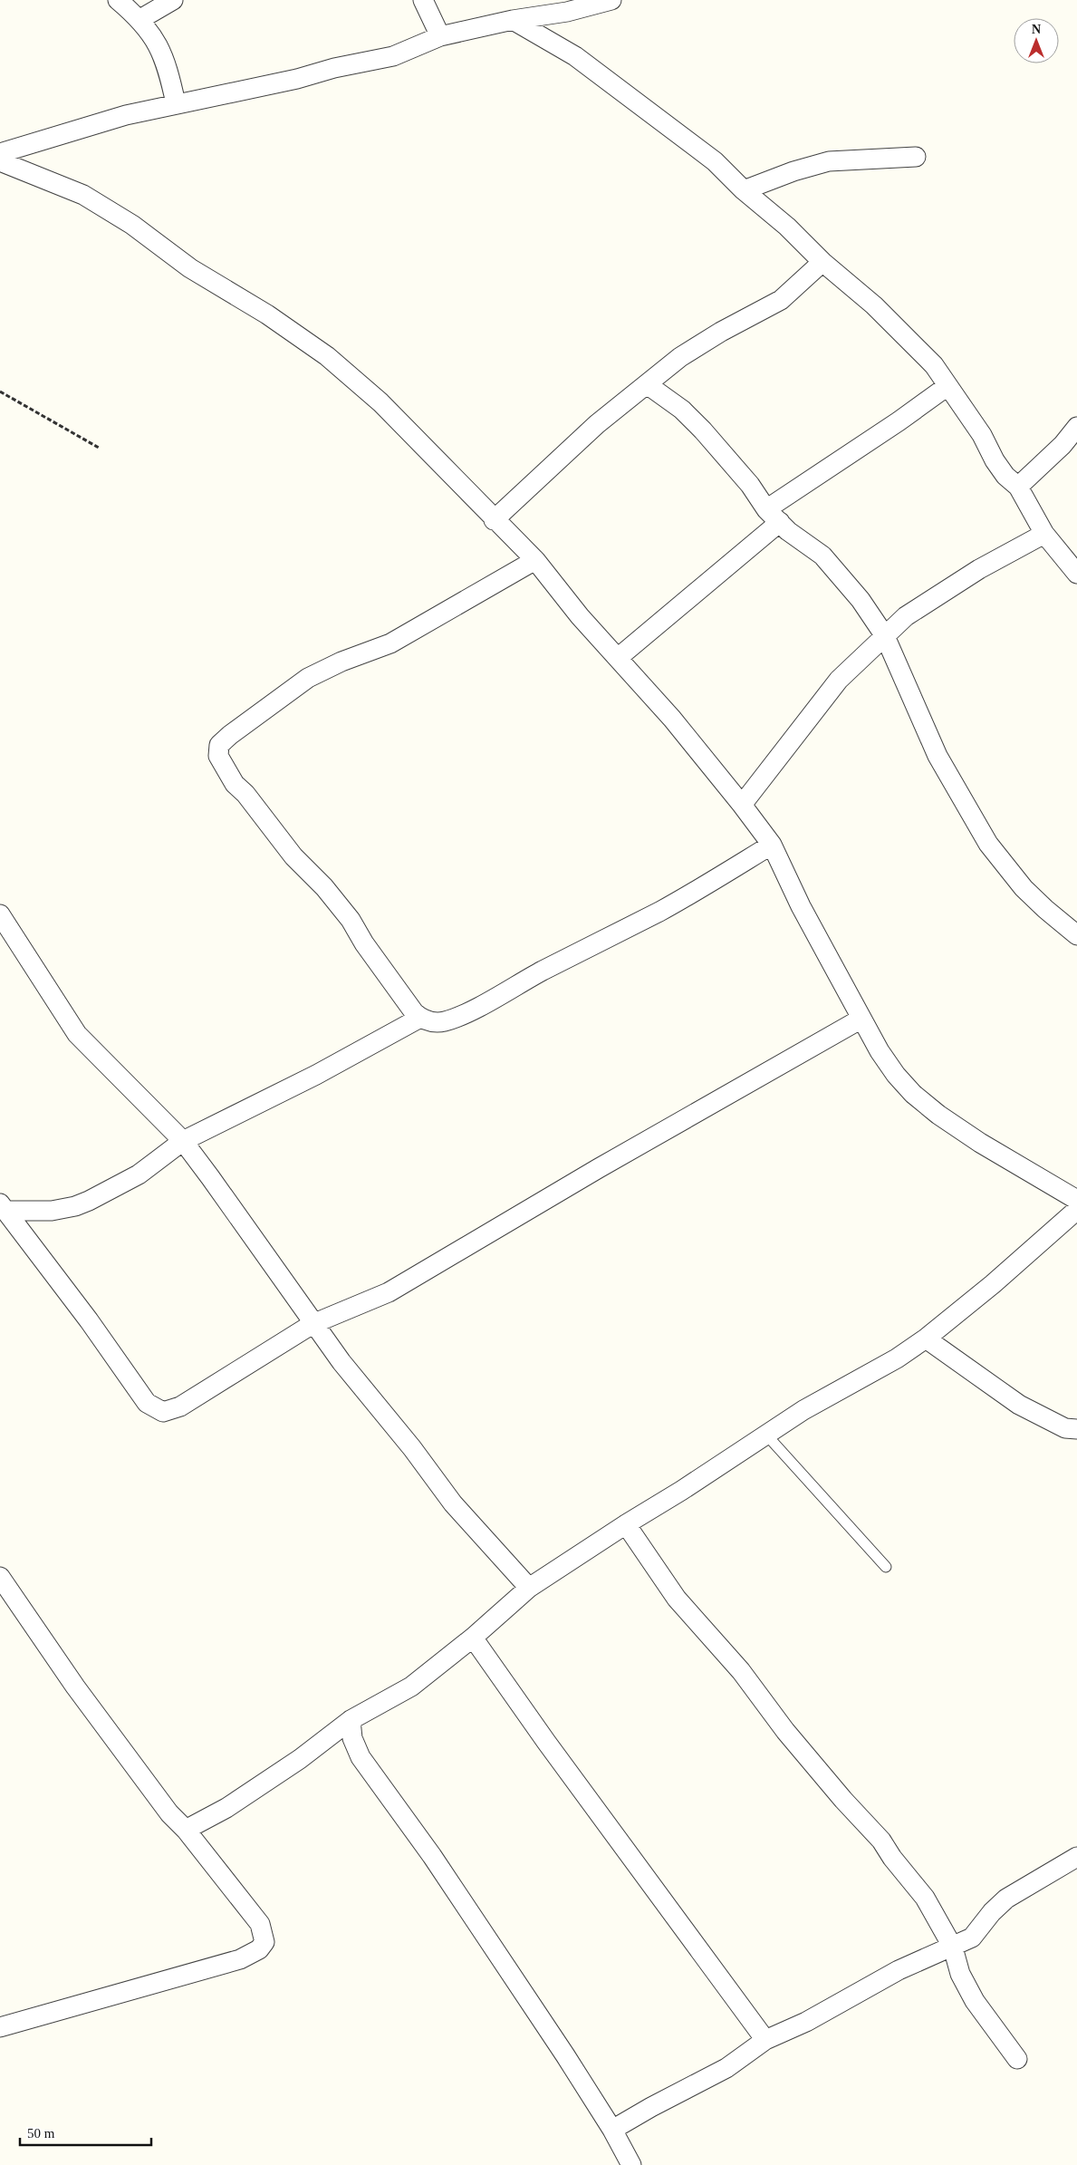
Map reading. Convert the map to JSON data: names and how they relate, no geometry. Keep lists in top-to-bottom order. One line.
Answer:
{"scale_bar":"50 m","north":"top"}
